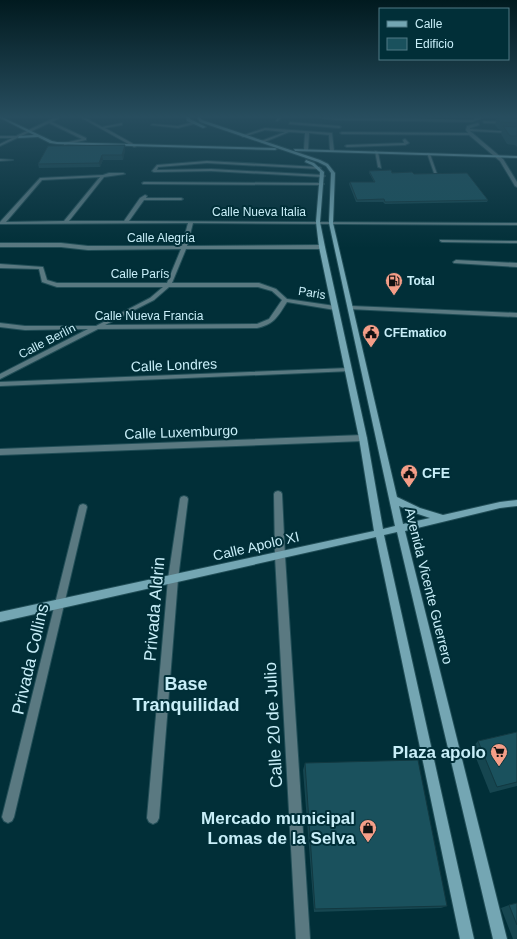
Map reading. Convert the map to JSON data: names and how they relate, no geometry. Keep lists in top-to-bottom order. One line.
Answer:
{"streets":{"main road":["Calle Apolo XI","Avenida Vicente Guerrero"],"street":["Calle Nueva Italia","Calle Alegría","Calle París","Paris","Calle Nueva Francia","Calle Berlín","Calle Londres","Calle Luxemburgo","Privada Aldrin","Privada Collins","Calle 20 de Julio"]},"crossings":[["Calle Nueva Italia","Calle Berlín"],["Calle Nueva Italia","Avenida Vicente Guerrero"],["Calle Alegría","Calle Berlín"],["Calle París","Paris"],["Calle París","Calle Nueva Francia"],["Calle París","Calle Berlín"],["Paris","Calle Nueva Francia"],["Calle Nueva Francia","Calle Berlín"],["Calle Apolo XI","Avenida Vicente Guerrero"],["Calle Apolo XI","Privada Aldrin"],["Calle Apolo XI","Privada Collins"],["Calle Apolo XI","Calle 20 de Julio"]],"districts":["Base Tranquilidad"],"places":{"fuel station":["Total"],"public building":["CFEmatico","CFE"],"supermarket":["Plaza apolo"],"shop":["Mercado municipal Lomas de la Selva"]},"legend":["Calle","Edificio"]}
